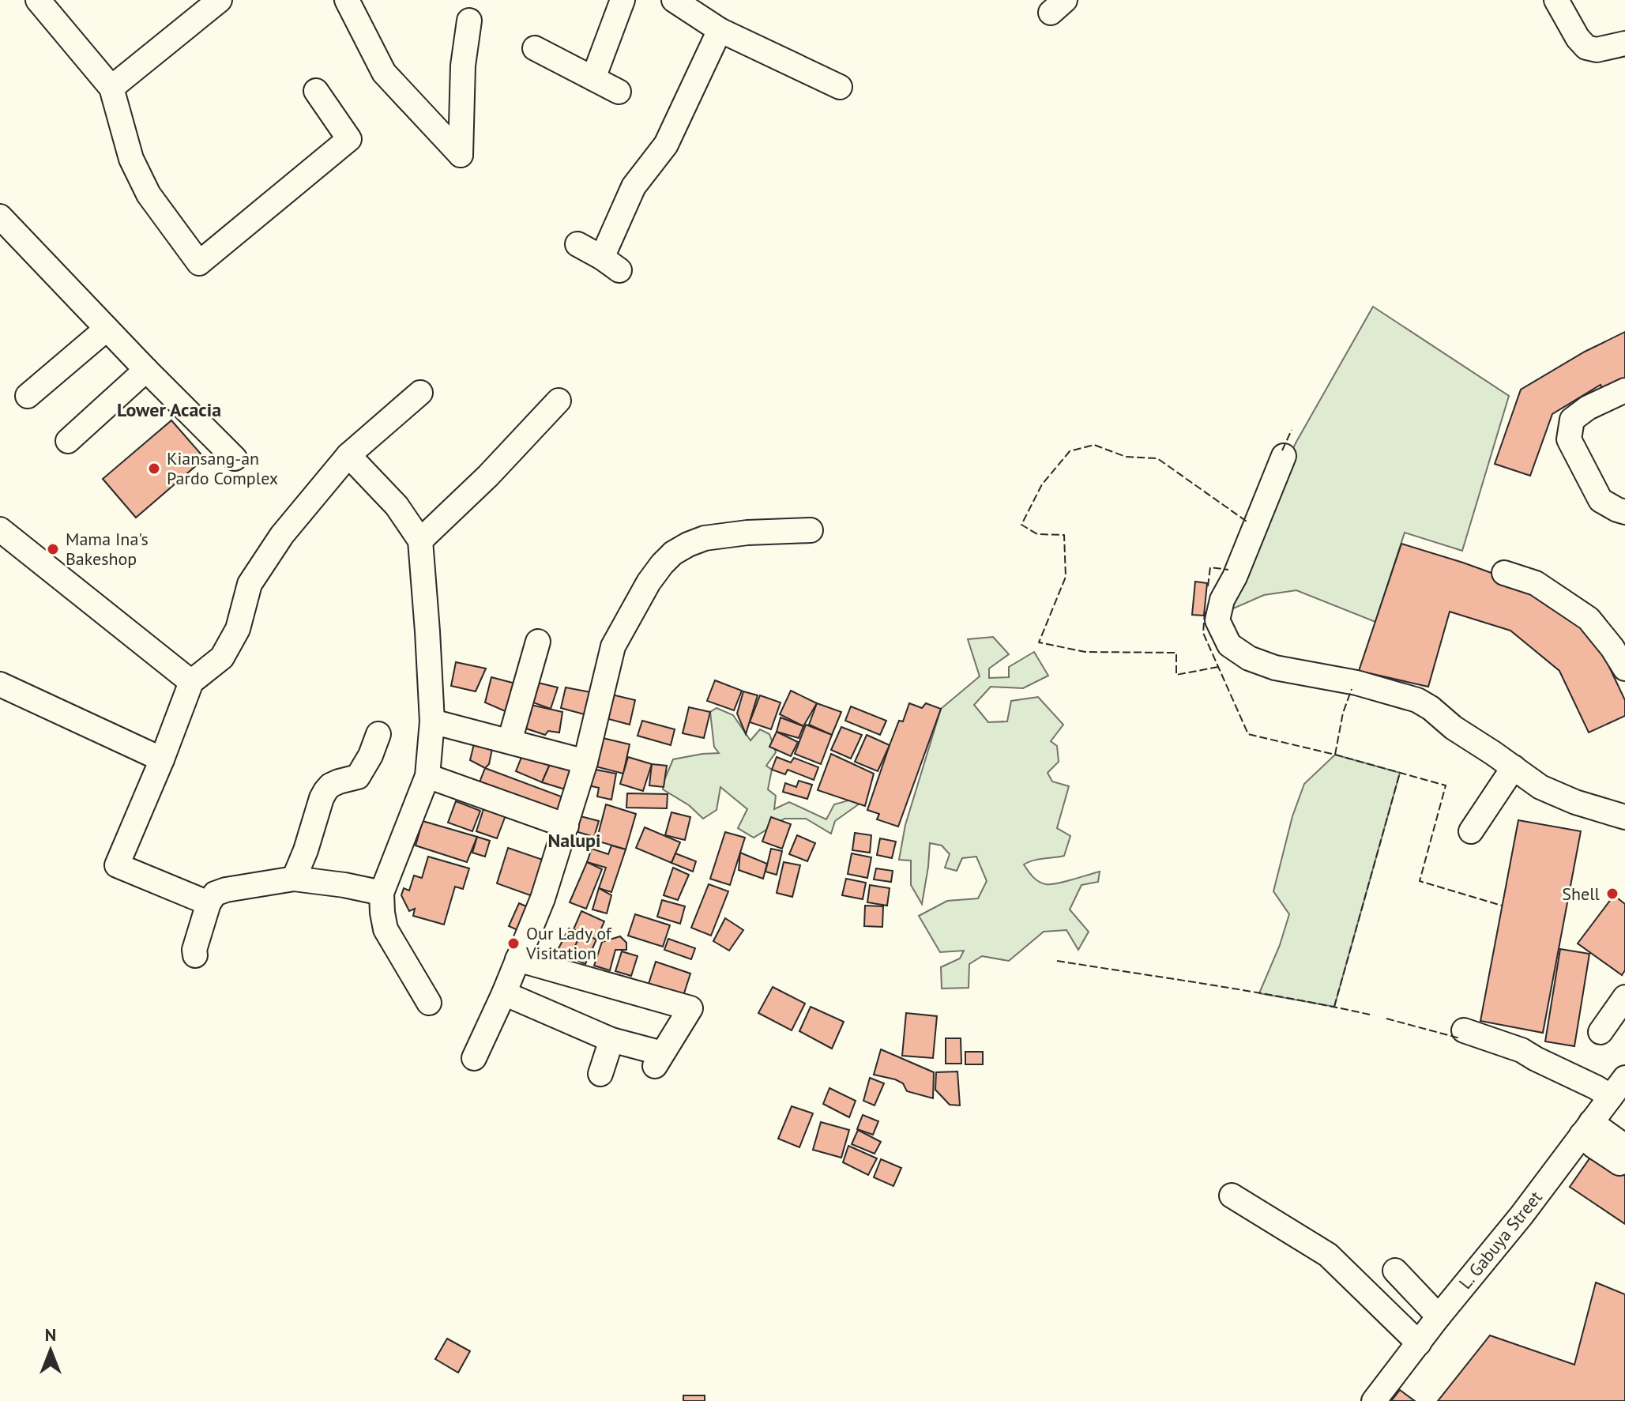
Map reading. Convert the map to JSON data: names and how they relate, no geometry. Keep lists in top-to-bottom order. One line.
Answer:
{"streets":{"street":["L. Gabuya Street"]},"districts":["Lower Acacia","Nalupi"],"places":["Kiansang-an Pardo Complex","Mama Ina's Bakeshop","Shell","Our Lady of Visitation"],"north":"top"}
